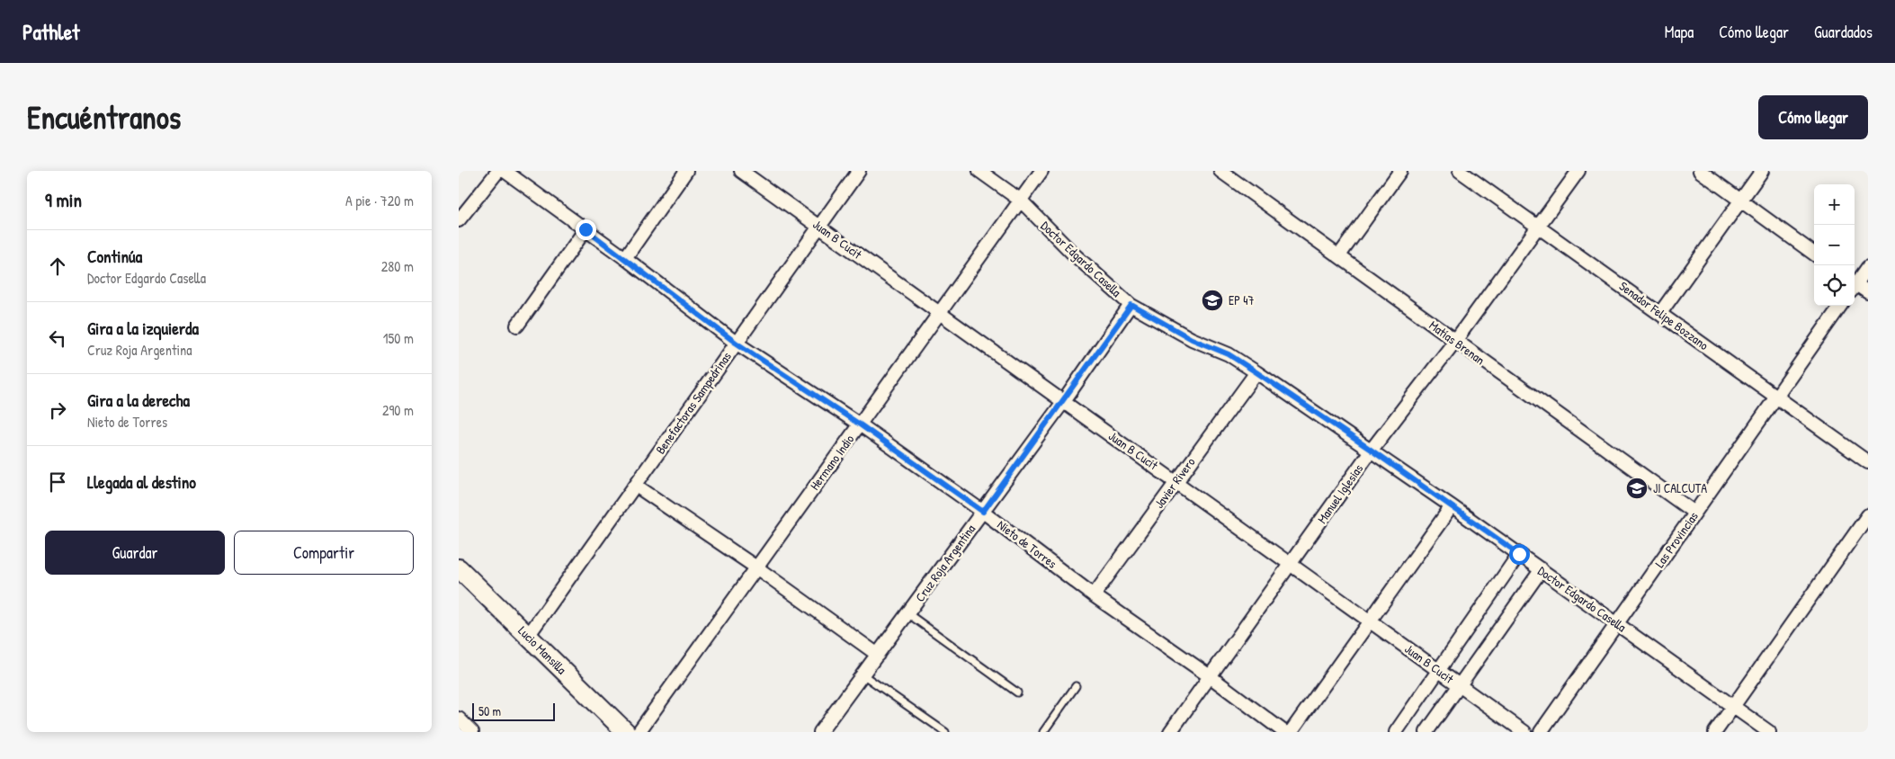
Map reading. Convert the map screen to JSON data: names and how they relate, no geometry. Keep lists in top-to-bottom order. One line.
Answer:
{"streets":{"main road":["Lucio Mansilla"],"street":["Juan B Cucit","Doctor Edgardo Casella","Senador Felipe Bozzano","Matías Brenan","Benefactoras Sampedrinas","Hermano Indio","Javier Rivero","Manuel Iglesias","Las Provincias","Nieto de Torres","Cruz Roja Argentina"]},"crossings":[["Juan B Cucit","Benefactoras Sampedrinas"],["Juan B Cucit","Hermano Indio"],["Juan B Cucit","Javier Rivero"],["Juan B Cucit","Manuel Iglesias"],["Juan B Cucit","Cruz Roja Argentina"],["Doctor Edgardo Casella","Hermano Indio"],["Doctor Edgardo Casella","Javier Rivero"],["Doctor Edgardo Casella","Manuel Iglesias"],["Doctor Edgardo Casella","Las Provincias"],["Doctor Edgardo Casella","Cruz Roja Argentina"],["Senador Felipe Bozzano","Manuel Iglesias"],["Senador Felipe Bozzano","Las Provincias"],["Matías Brenan","Manuel Iglesias"],["Matías Brenan","Las Provincias"],["Benefactoras Sampedrinas","Nieto de Torres"],["Benefactoras Sampedrinas","Lucio Mansilla"],["Hermano Indio","Nieto de Torres"],["Javier Rivero","Nieto de Torres"],["Manuel Iglesias","Nieto de Torres"],["Nieto de Torres","Cruz Roja Argentina"]],"places":{"school or university":["EP 47","JI CALCUTA"]},"scale_bar":"50 m","page":{"header":"Pathlet","nav":["Mapa","Cómo llegar","Guardados"],"buttons":["Cómo llegar",["Guardar","Compartir"]],"title":"Encuéntranos","heading":["9 min","A pie · 720 m"],"map_buttons":["+","−"],"list":[["Continúa","Doctor Edgardo Casella","280 m"],["Gira a la izquierda","Cruz Roja Argentina","150 m"],["Gira a la derecha","Nieto de Torres","290 m"],"Llegada al destino"],"scale":"50 m"}}
